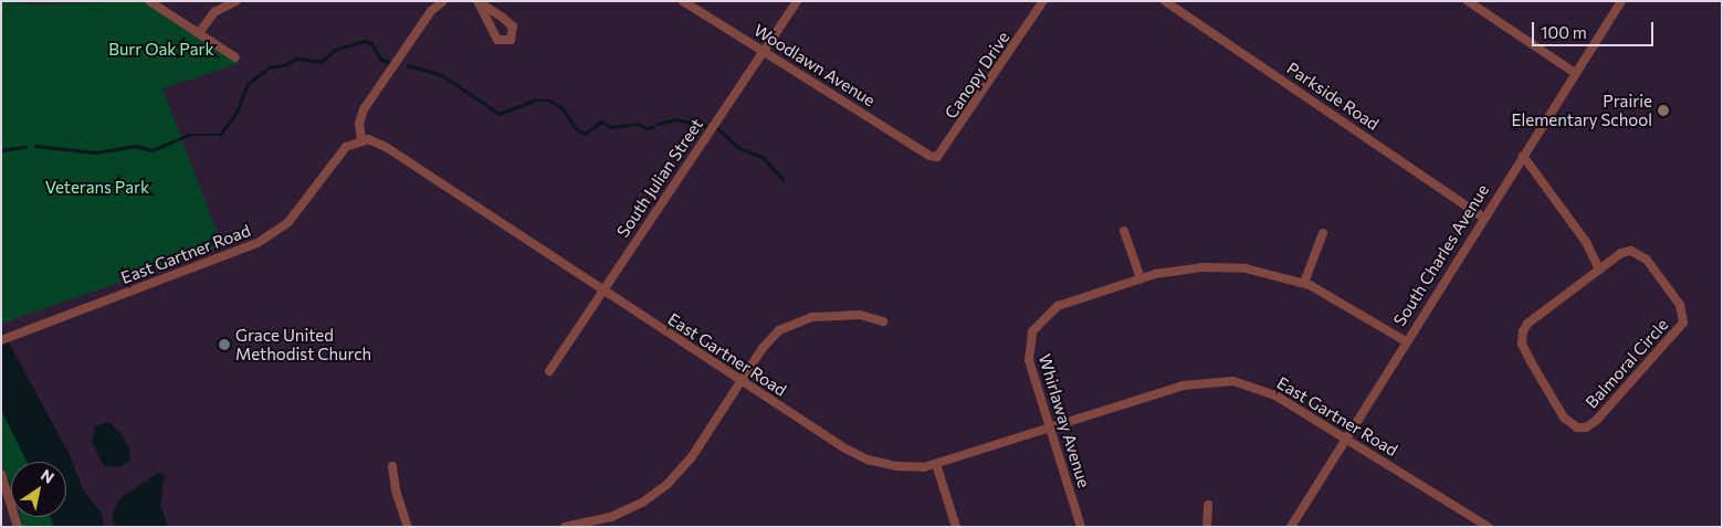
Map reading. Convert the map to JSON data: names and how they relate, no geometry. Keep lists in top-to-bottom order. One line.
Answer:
{"streets":{"street":["Woodlawn Avenue","Canopy Drive","Parkside Road","South Julian Street","East Gartner Road","South Charles Avenue","Balmoral Circle","Whirlaway Avenue"]},"crossings":[["Woodlawn Avenue","Canopy Drive"],["Woodlawn Avenue","South Julian Street"],["Parkside Road","South Charles Avenue"],["South Julian Street","East Gartner Road"],["East Gartner Road","South Charles Avenue"],["East Gartner Road","Whirlaway Avenue"],["South Charles Avenue","Whirlaway Avenue"]],"parks":["Burr Oak Park","Veterans Park"],"places":["Prairie Elementary School","Grace United Methodist Church"],"scale_bar":"100 m","north":"top right"}
